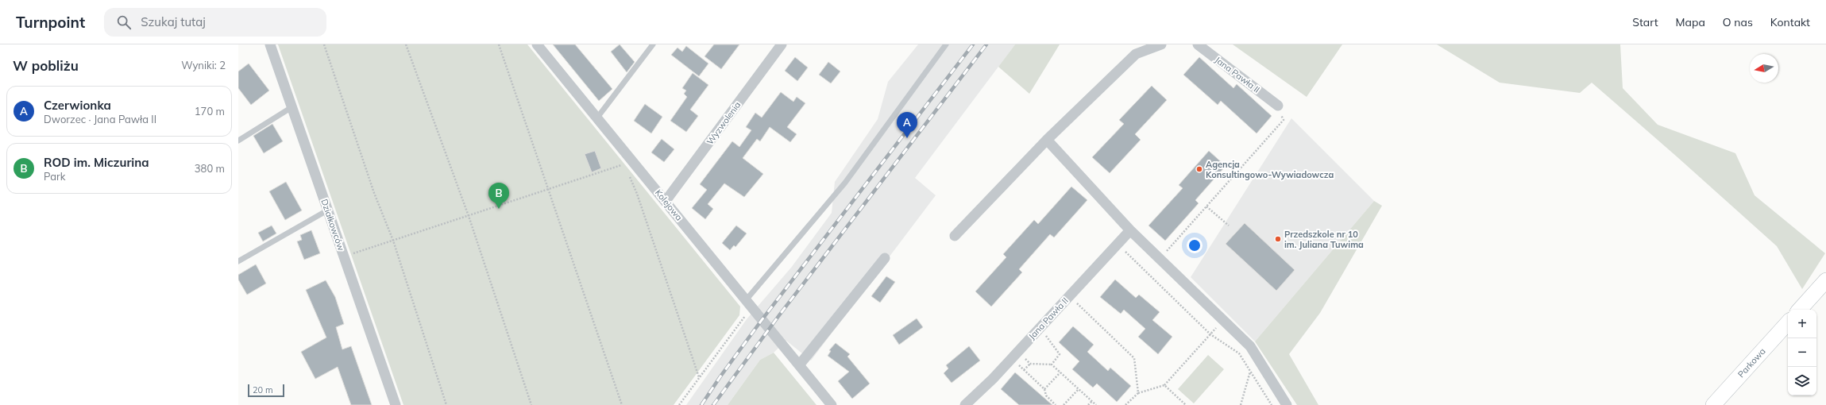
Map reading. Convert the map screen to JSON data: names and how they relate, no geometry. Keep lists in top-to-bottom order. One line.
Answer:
{"streets":{"street":["Jana Pawła II","Wyzwolenia","Kolejowa","Działkowców","Parkowa"]},"crossings":[["Wyzwolenia","Kolejowa"]],"places":["Agencja Konsultingowo-Wywiadowcza","Przedszkole nr 10 im. Juliana Tuwima"],"scale_bar":"20 m","north":"left","page":{"header":"Turnpoint","search":"Szukaj tutaj","nav":["Start","Mapa","O nas","Kontakt"],"heading":["W pobliżu","Wyniki: 2"],"list":[{"mark":"A","name":"Czerwionka","note":"Dworzec · Jana Pawła II","value":"170 m"},{"mark":"B","name":"ROD im. Miczurina","note":"Park","value":"380 m"}],"pins":["A","B"],"map_buttons":["+","−"],"scale":"20 m"}}
